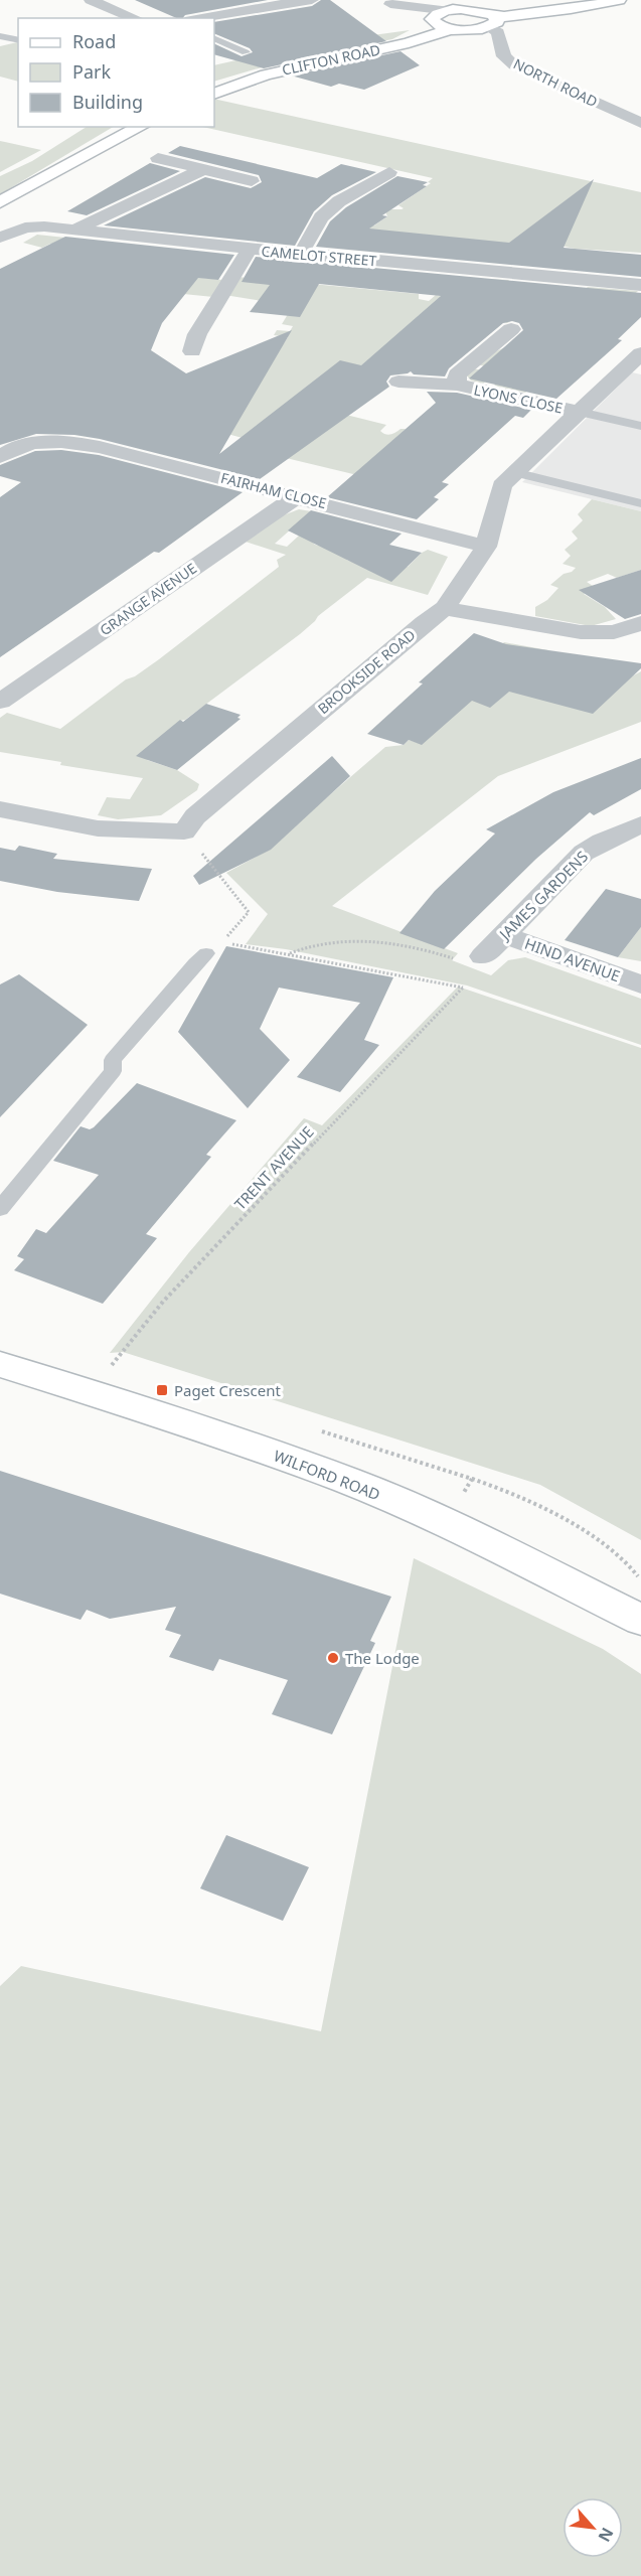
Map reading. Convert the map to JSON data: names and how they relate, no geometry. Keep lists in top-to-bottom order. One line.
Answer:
{"streets":{"street":["CLIFTON ROAD","NORTH ROAD","CAMELOT STREET","LYONS CLOSE","FAIRHAM CLOSE","GRANGE AVENUE","BROOKSIDE ROAD","JAMES GARDENS","HIND AVENUE","WILFORD ROAD"],"path":["TRENT AVENUE"]},"crossings":[["CLIFTON ROAD","NORTH ROAD"],["LYONS CLOSE","BROOKSIDE ROAD"],["FAIRHAM CLOSE","GRANGE AVENUE"],["FAIRHAM CLOSE","BROOKSIDE ROAD"],["JAMES GARDENS","HIND AVENUE"]],"places":{"transit":["Paget Crescent"],"other":["The Lodge"]},"legend":["Road","Park","Building"],"north":"bottom right"}
